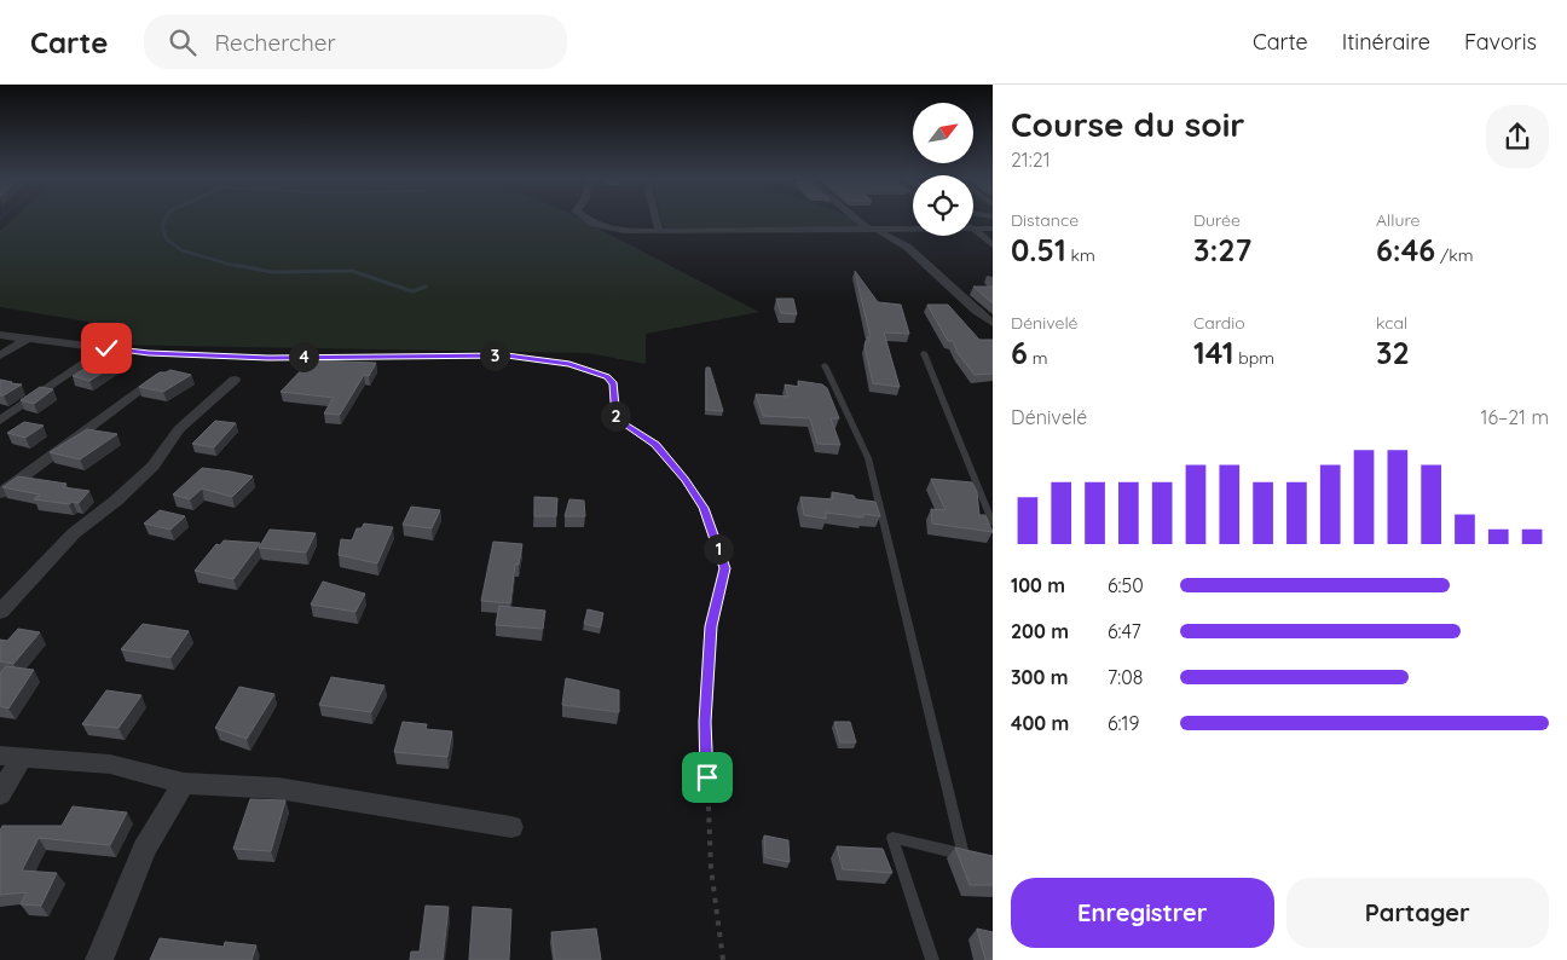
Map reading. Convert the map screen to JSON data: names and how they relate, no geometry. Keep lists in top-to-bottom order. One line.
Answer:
{"north":"top right","page":{"header":"Carte","search":"Rechercher","nav":["Carte","Itinéraire","Favoris"],"heading":["Course du soir","21:21"],"stats":[["Distance","0.51 km"],["Durée","3:27"],["Allure","6:46 /km"],["Dénivelé","6 m"],["Cardio","141 bpm"],["kcal","32"]],"pins":["3","4","2","1"],"chart":["Dénivelé","16–21 m"],"list":[{"name":"100 m","note":"6:50"},{"name":"200 m","note":"6:47"},{"name":"300 m","note":"7:08"},{"name":"400 m","note":"6:19"}],"buttons":["Enregistrer","Partager"]}}
